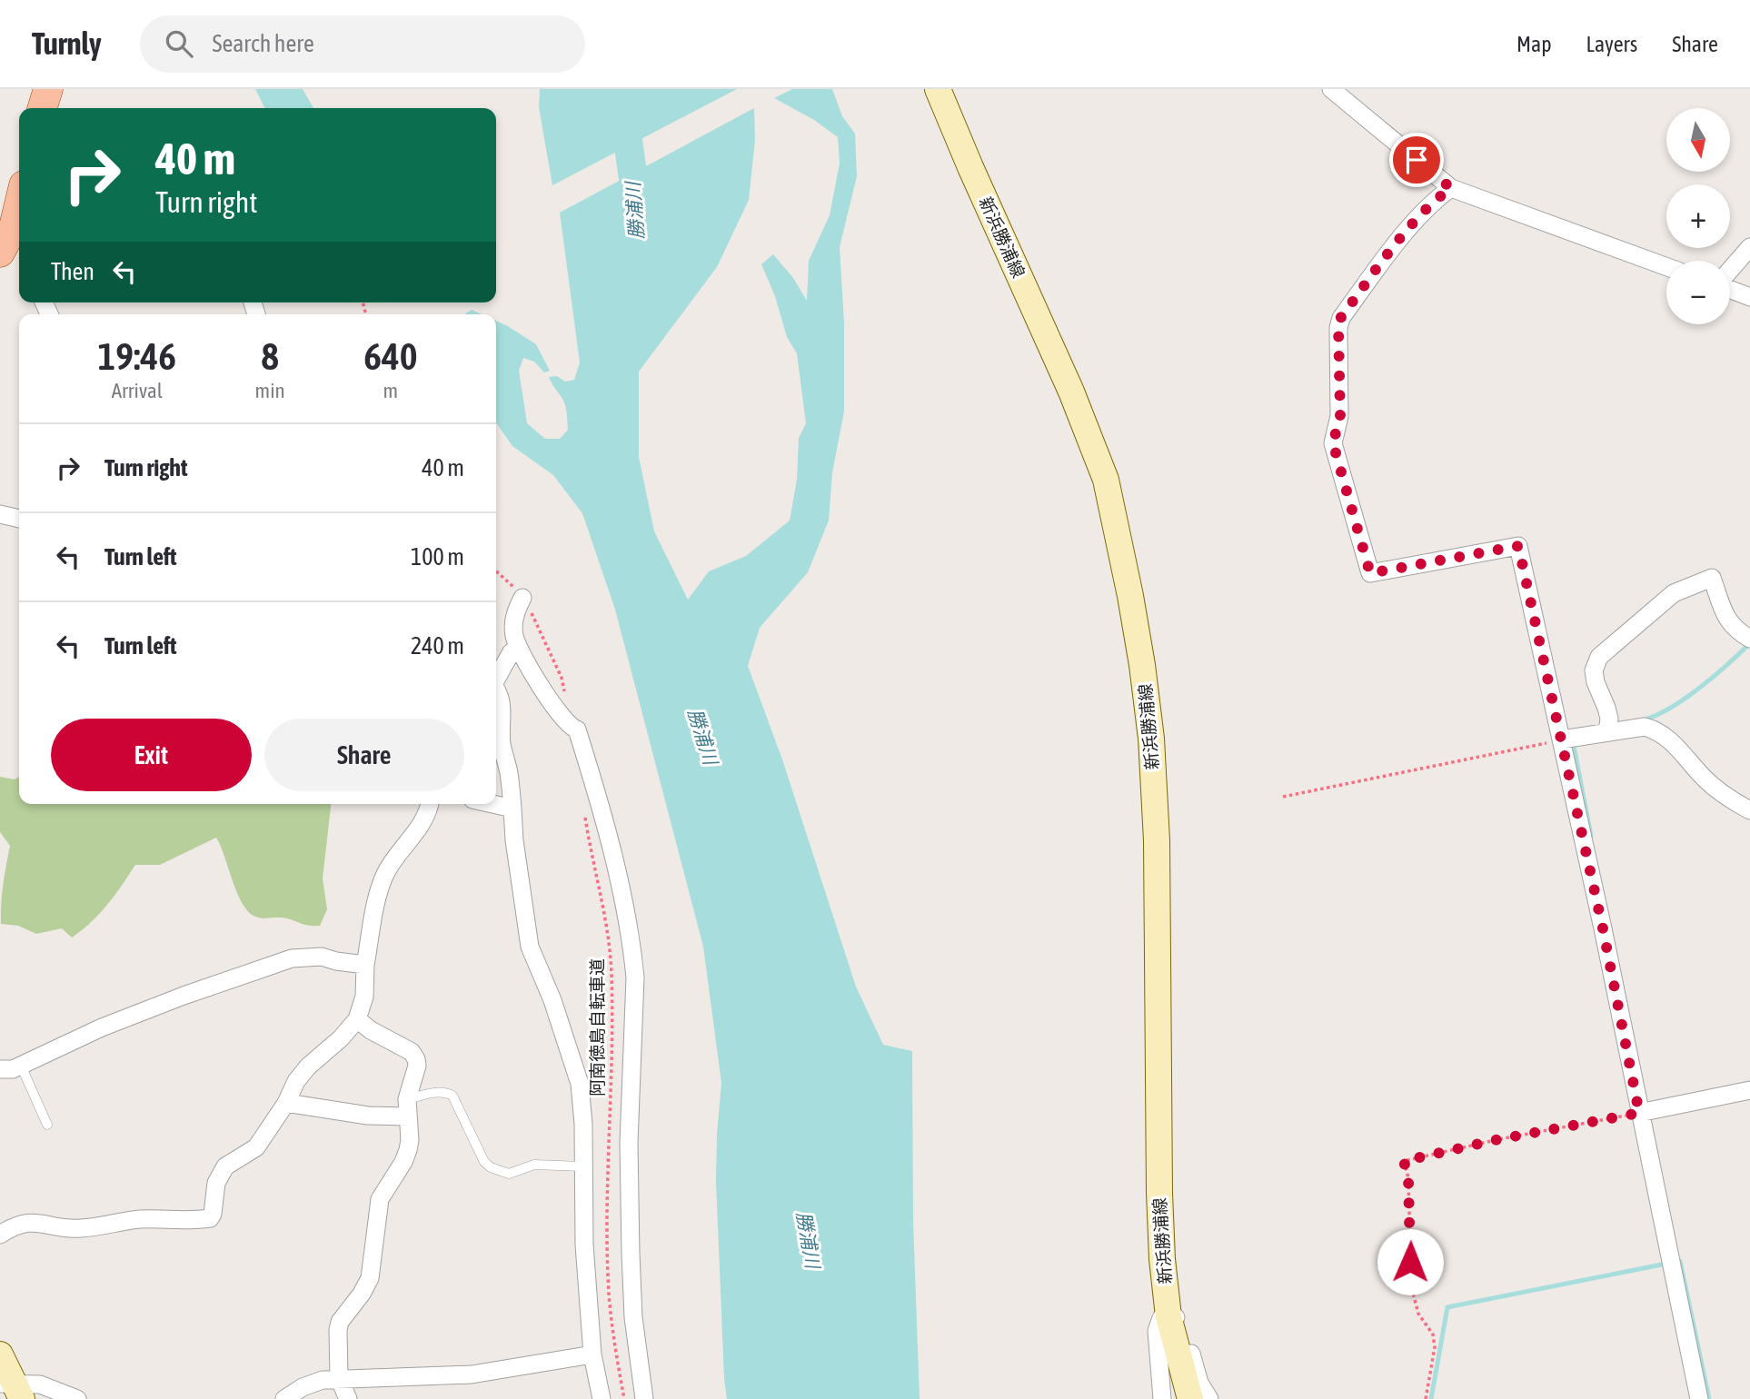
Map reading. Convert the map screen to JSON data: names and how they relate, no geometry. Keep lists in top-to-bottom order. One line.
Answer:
{"streets":{"main road":["新浜勝浦線"],"path":["阿南徳島自転車道"]},"water":["勝浦川"],"north":"bottom","page":{"header":"Turnly","search":"Search here","nav":["Map","Layers","Share"],"map_buttons":["+","−"],"turn":["40 m","Turn right"],"then":"Then","eta":["19:46","Arrival","8","min","640","m"],"list":[{"name":"Turn right","value":"40 m"},{"name":"Turn left","value":"100 m"},{"name":"Turn left","value":"240 m"}],"buttons":["Exit","Share"]}}
